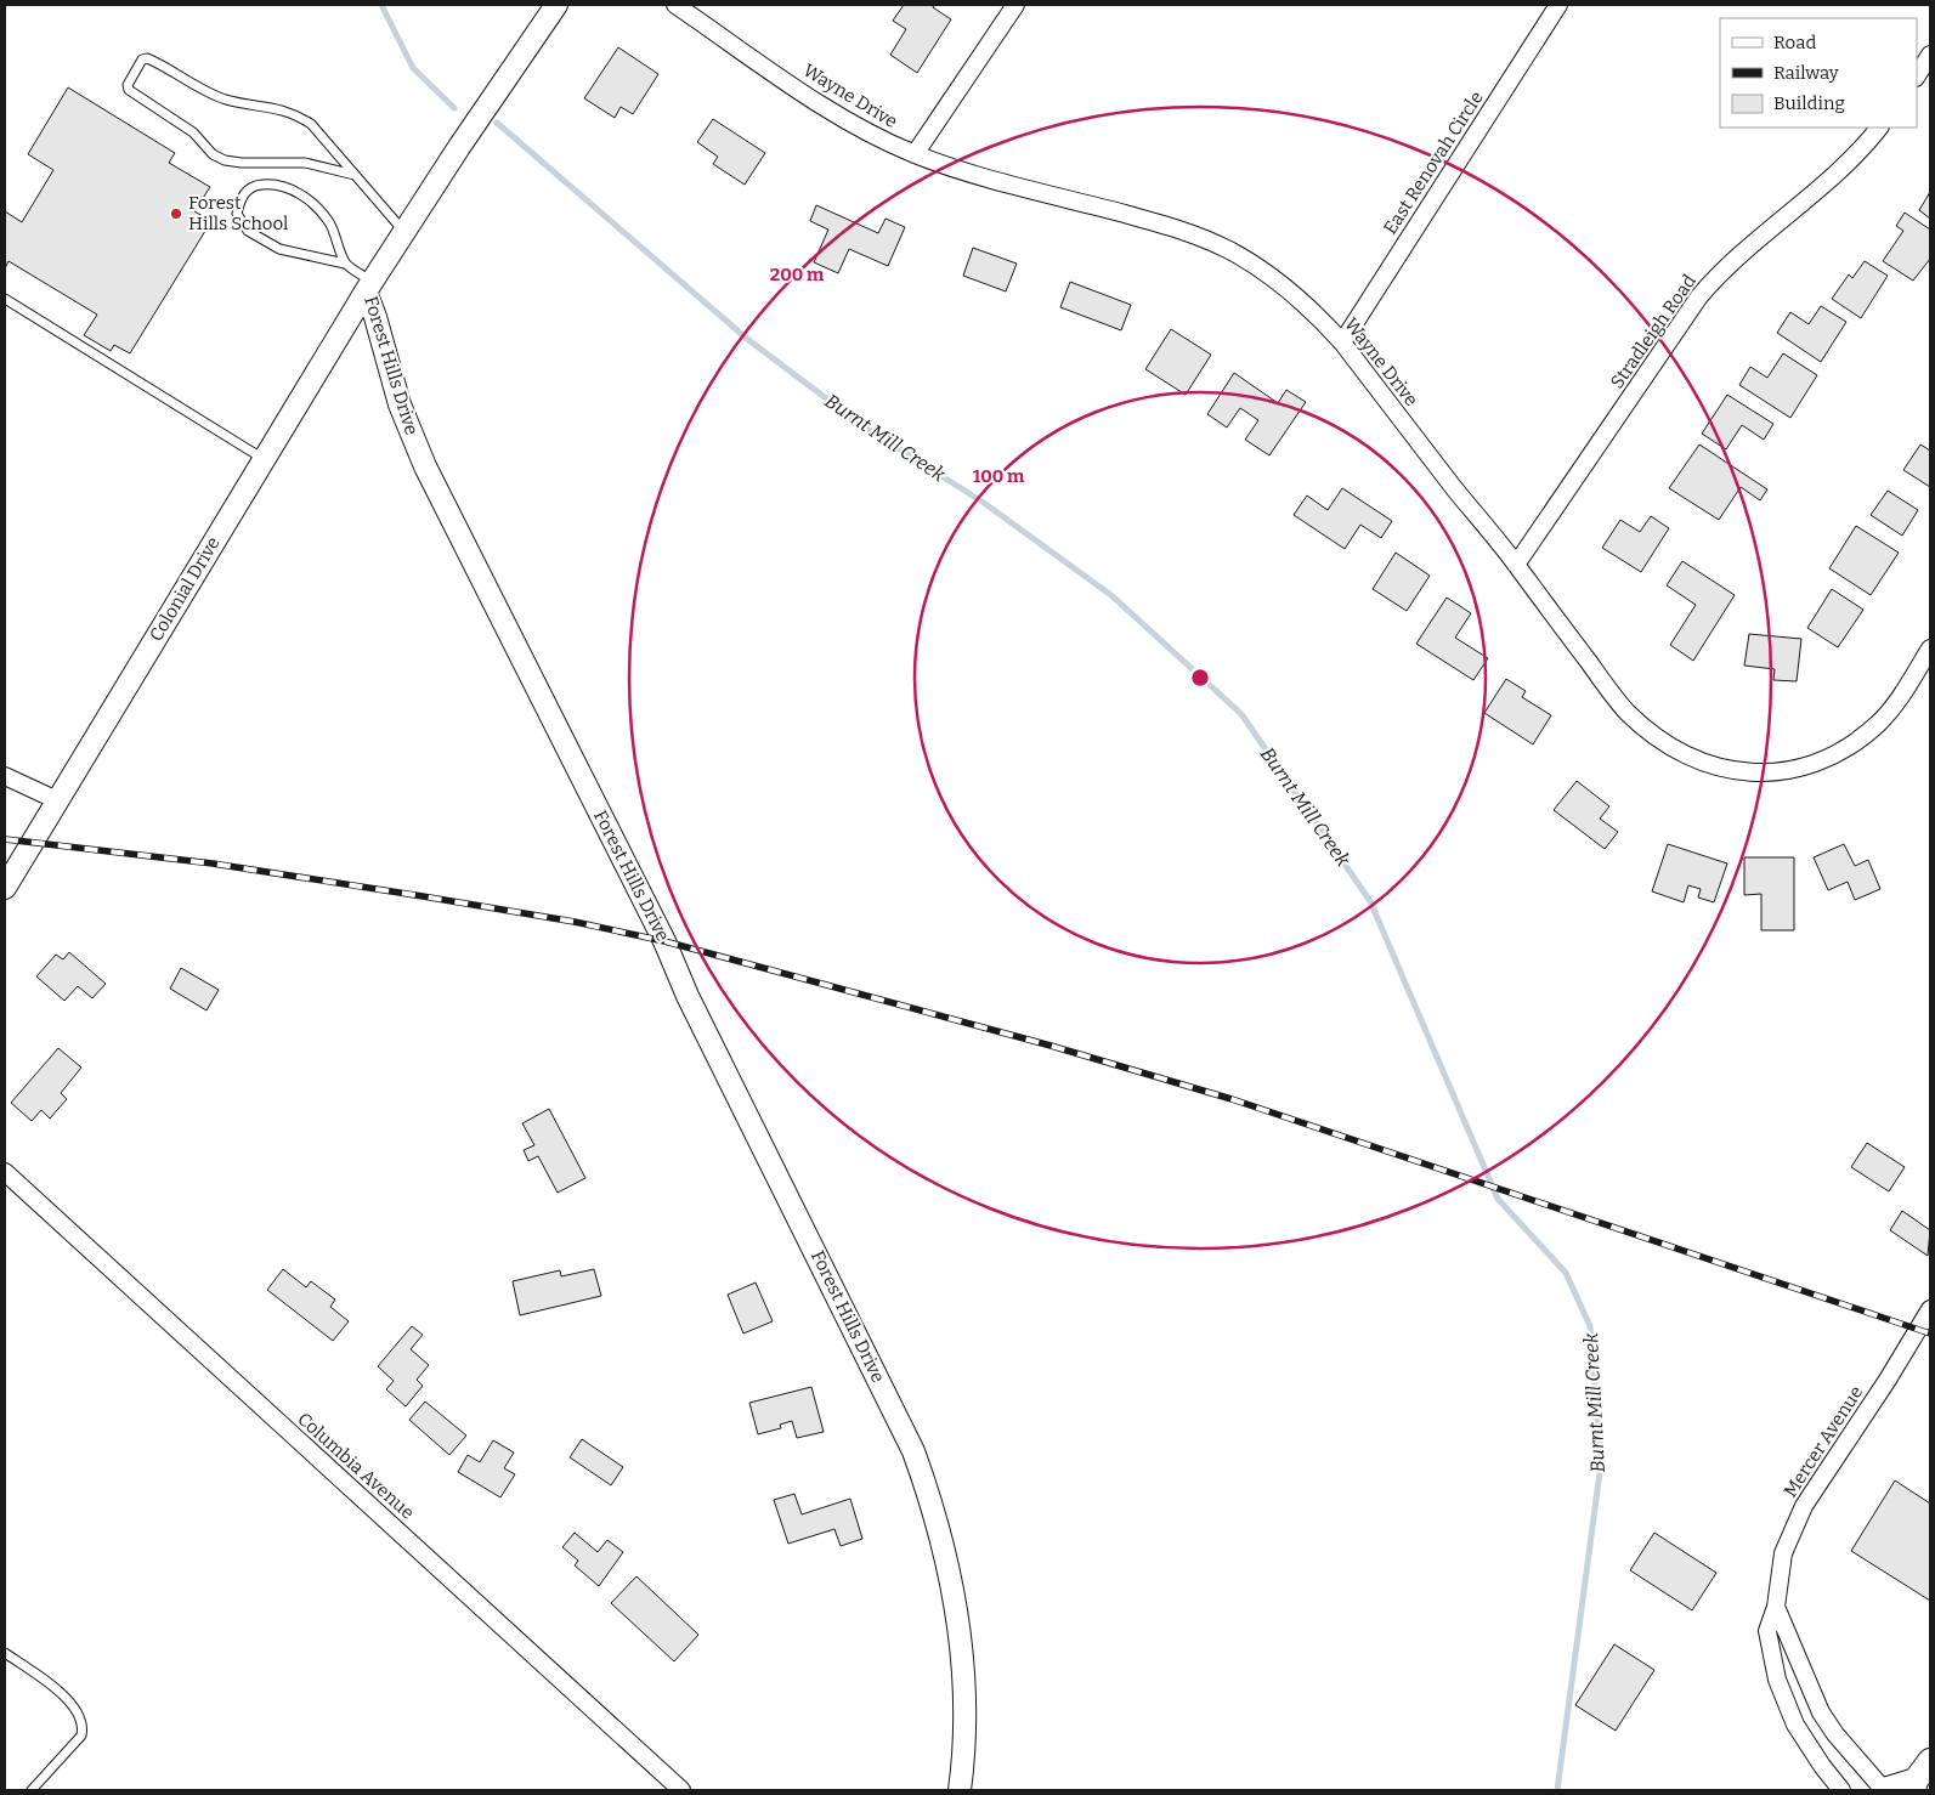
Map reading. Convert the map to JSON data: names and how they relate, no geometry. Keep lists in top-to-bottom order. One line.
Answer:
{"streets":{"street":["Wayne Drive","East Renovah Circle","Stradleigh Road","Forest Hills Drive","Colonial Drive","Mercer Avenue","Columbia Avenue"]},"crossings":[["Wayne Drive","East Renovah Circle"],["Wayne Drive","Stradleigh Road"],["Forest Hills Drive","Colonial Drive"]],"water":["Burnt Mill Creek"],"places":["Forest Hills School"],"legend":["Road","Railway","Building"],"rings":["200 m","100 m"]}
